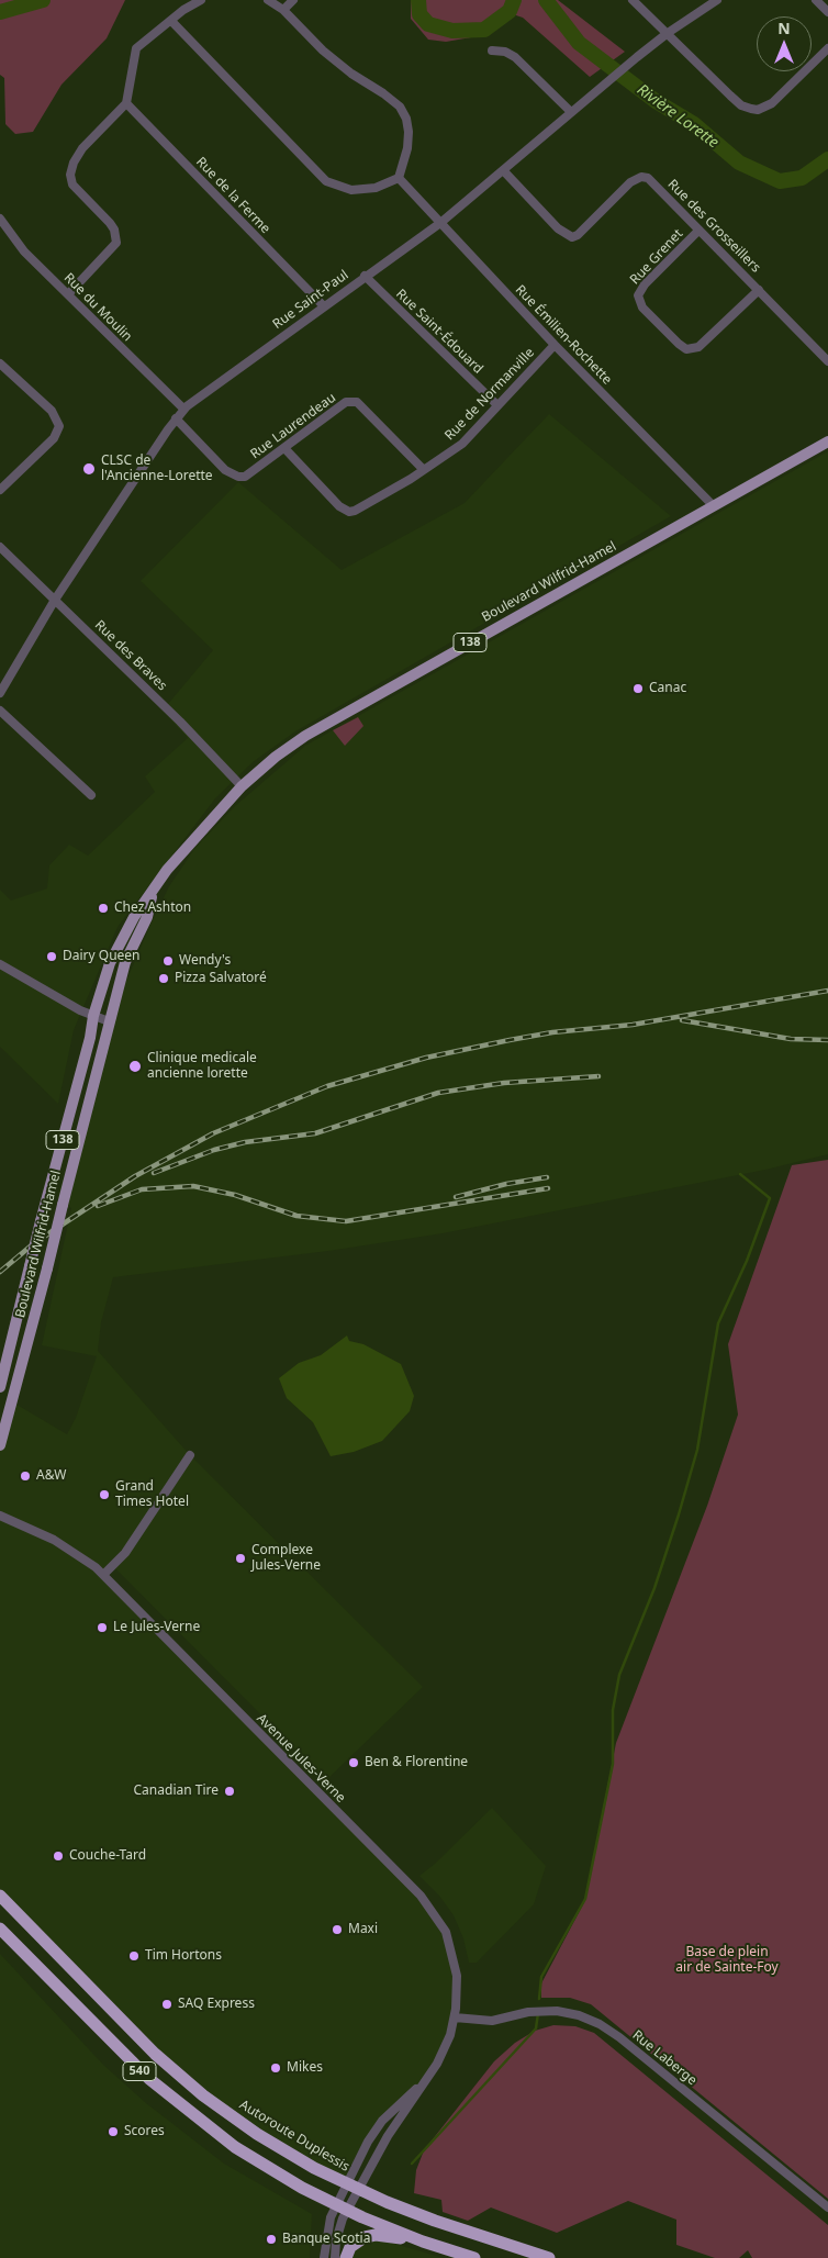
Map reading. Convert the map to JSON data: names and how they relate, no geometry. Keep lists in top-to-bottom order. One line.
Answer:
{"streets":{"highway":["540","Autoroute Duplessis"],"main road":["Boulevard Wilfrid-Hamel","138"],"street":["Rue de la Ferme","Rue des Grosseillers","Rue Grenet","Rue Saint-Paul","Rue du Moulin","Rue Saint-Édouard","Rue Émilien-Rochette","Rue de Normanville","Rue Laurendeau","Rue des Braves","Avenue Jules-Verne","Rue Laberge"]},"crossings":[["Rue de la Ferme","Rue Saint-Paul"],["Rue des Grosseillers","Rue Grenet"],["Rue des Grosseillers","Rue Saint-Paul"],["Rue Saint-Paul","Rue du Moulin"],["Rue Saint-Paul","Rue Saint-Édouard"],["Rue Saint-Paul","Rue Émilien-Rochette"],["Rue Saint-Paul","Rue Laurendeau"],["Rue Saint-Paul","Rue des Braves"],["Rue Saint-Édouard","Rue de Normanville"],["Rue Émilien-Rochette","Rue de Normanville"],["Rue Émilien-Rochette","Boulevard Wilfrid-Hamel"],["Rue de Normanville","Rue Laurendeau"],["Boulevard Wilfrid-Hamel","Rue des Braves"],["Avenue Jules-Verne","Rue Laberge"],["Avenue Jules-Verne","540"],["Avenue Jules-Verne","Autoroute Duplessis"]],"water":["Rivière Lorette"],"parks":["Base de plein air de Sainte-Foy"],"places":["CLSC de l'Ancienne-Lorette","Canac","Chez Ashton","Dairy Queen","Wendy's","Pizza Salvatoré","Clinique medicale ancienne lorette","A&W","Grand Times Hotel","Complexe Jules-Verne","Le Jules-Verne","Ben & Florentine","Canadian Tire","Couche-Tard","Maxi","Tim Hortons","SAQ Express","Mikes","Scores","Banque Scotia"],"north":"top"}
